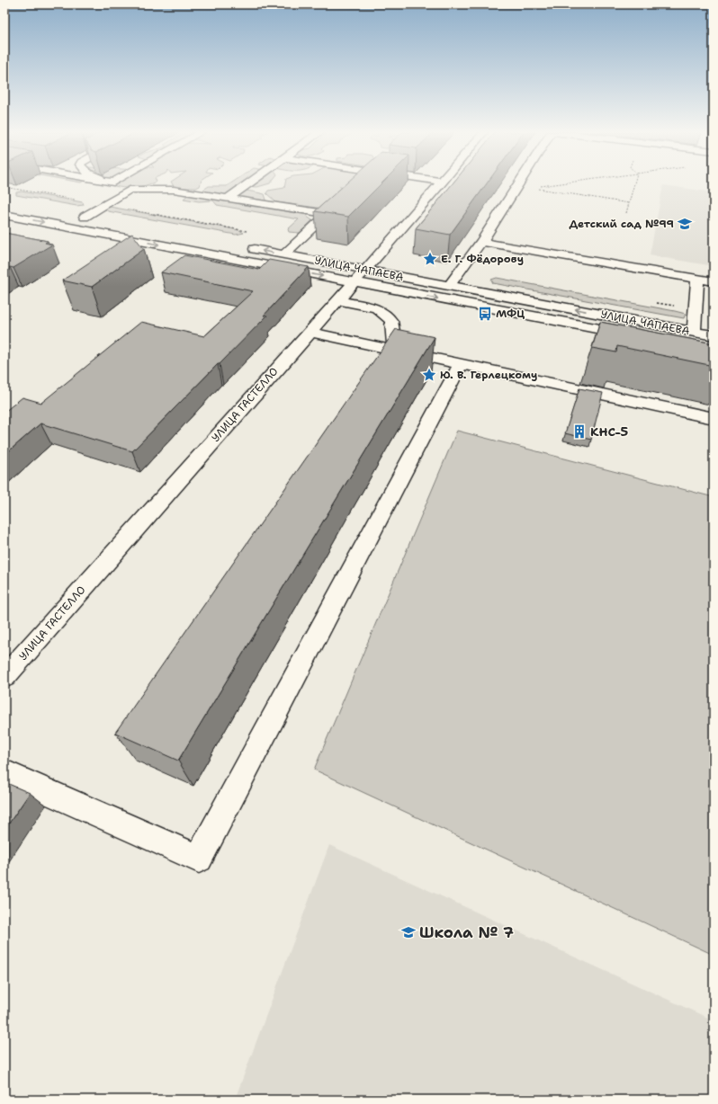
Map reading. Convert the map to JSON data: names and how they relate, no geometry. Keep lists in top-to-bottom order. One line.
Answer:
{"streets":{"street":["УЛИЦА ЧАПАЕВА","УЛИЦА ГАСТЕЛЛО"]},"crossings":[["УЛИЦА ЧАПАЕВА","УЛИЦА ГАСТЕЛЛО"]],"places":{"school or university":["Детский сад №99","Школа № 7"],"place":["Е. Г. Фёдорову","Ю. В. Герлецкому"],"bus stop":["МФЦ"],"building":["КНС-5"]}}
